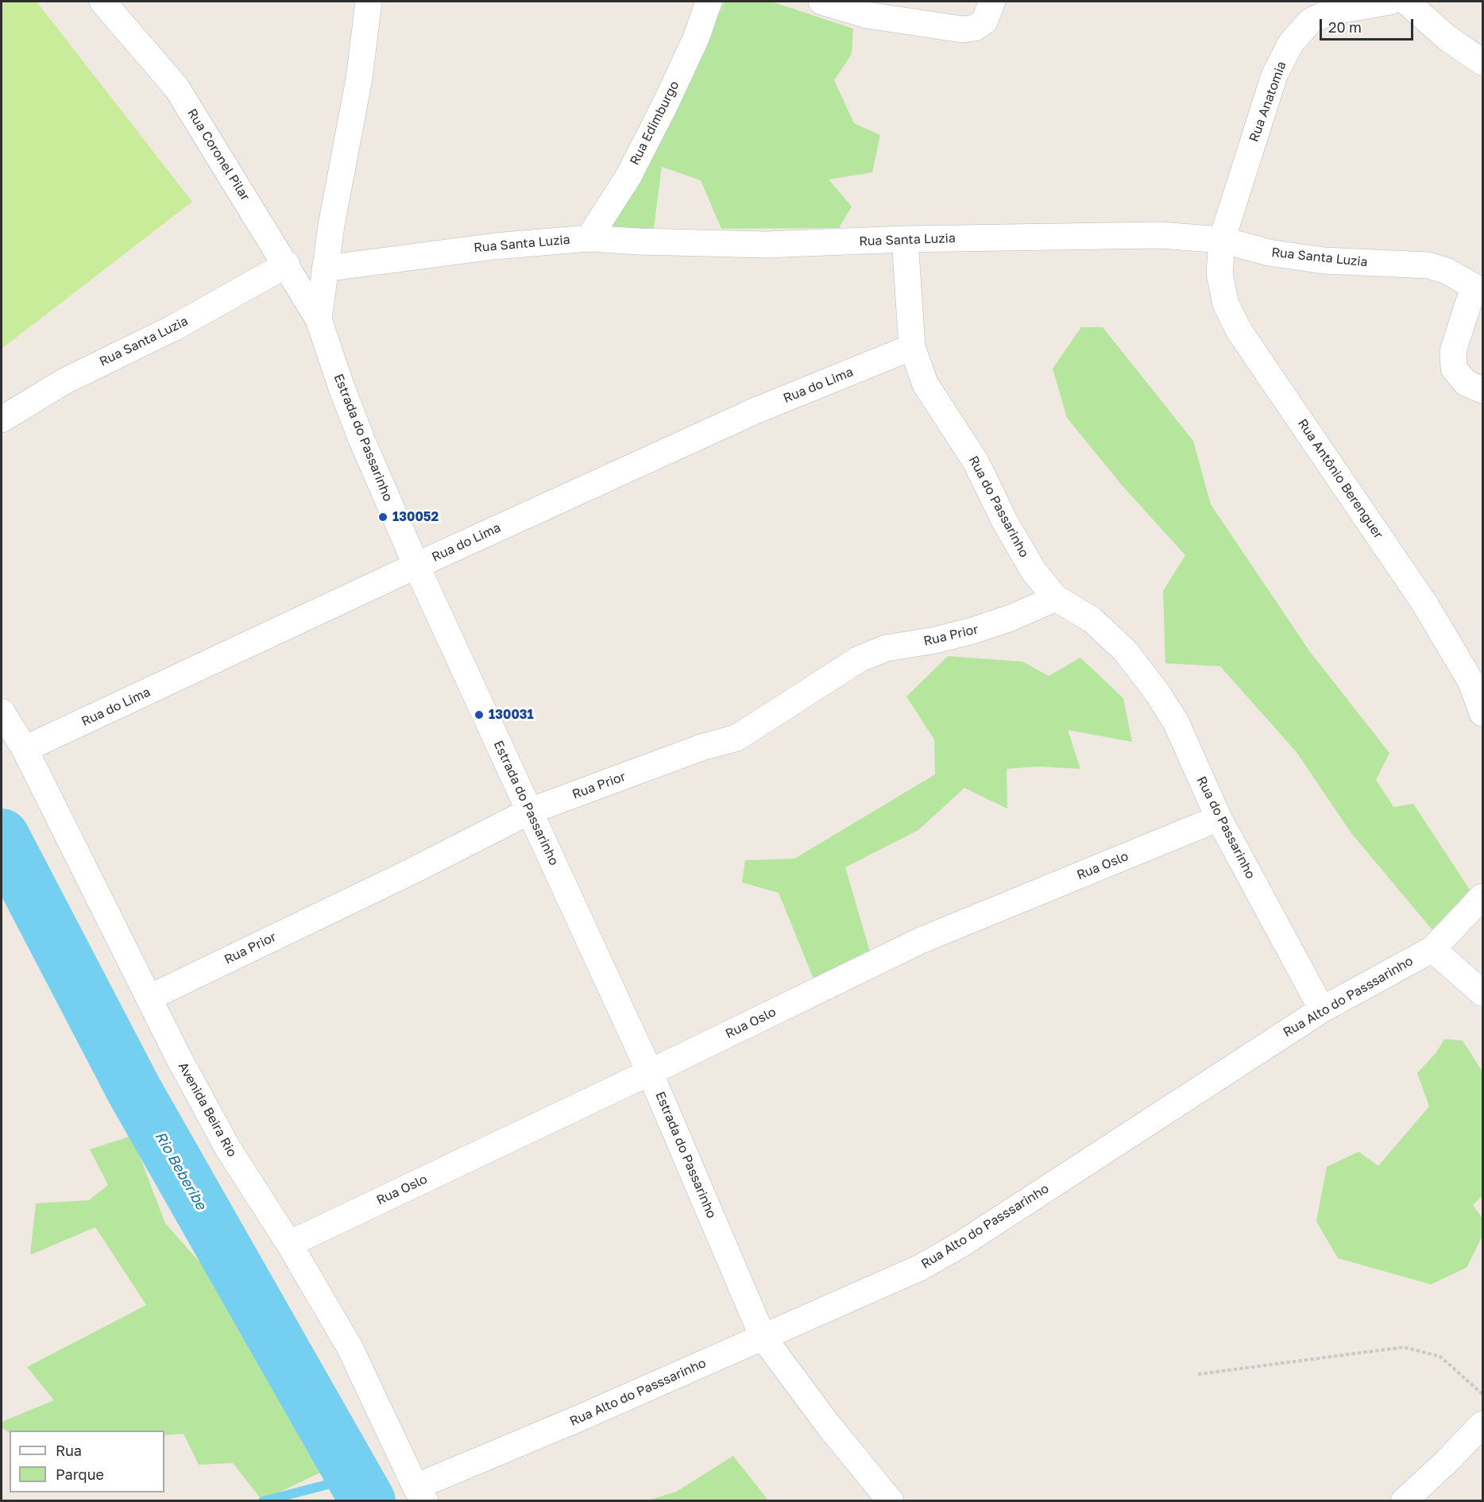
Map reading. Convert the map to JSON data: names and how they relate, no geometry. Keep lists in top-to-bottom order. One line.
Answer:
{"streets":{"street":["Rua Anatomia","Rua Edimburgo","Rua Coronel Pilar","Rua Santa Luzia","Rua do Lima","Estrada do Passarinho","Rua Antônio Berenguer","Rua do Passarinho","Rua Prior","Rua Oslo","Rua Alto do Passsarinho","Avenida Beira Rio"]},"crossings":[["Rua Anatomia","Rua Santa Luzia"],["Rua Anatomia","Rua Antônio Berenguer"],["Rua Edimburgo","Rua Santa Luzia"],["Rua Coronel Pilar","Rua Santa Luzia"],["Rua Coronel Pilar","Estrada do Passarinho"],["Rua Santa Luzia","Estrada do Passarinho"],["Rua Santa Luzia","Rua Antônio Berenguer"],["Rua Santa Luzia","Rua do Passarinho"],["Rua do Lima","Estrada do Passarinho"],["Rua do Lima","Rua do Passarinho"],["Rua do Lima","Avenida Beira Rio"],["Estrada do Passarinho","Rua Prior"],["Estrada do Passarinho","Rua Oslo"],["Estrada do Passarinho","Rua Alto do Passsarinho"],["Rua do Passarinho","Rua Prior"],["Rua do Passarinho","Rua Oslo"],["Rua do Passarinho","Rua Alto do Passsarinho"],["Rua Prior","Avenida Beira Rio"],["Rua Oslo","Avenida Beira Rio"],["Rua Alto do Passsarinho","Avenida Beira Rio"]],"water":["Rio Beberibe"],"places":["130052","130031"],"legend":["Rua","Parque"],"scale_bar":"20 m"}
